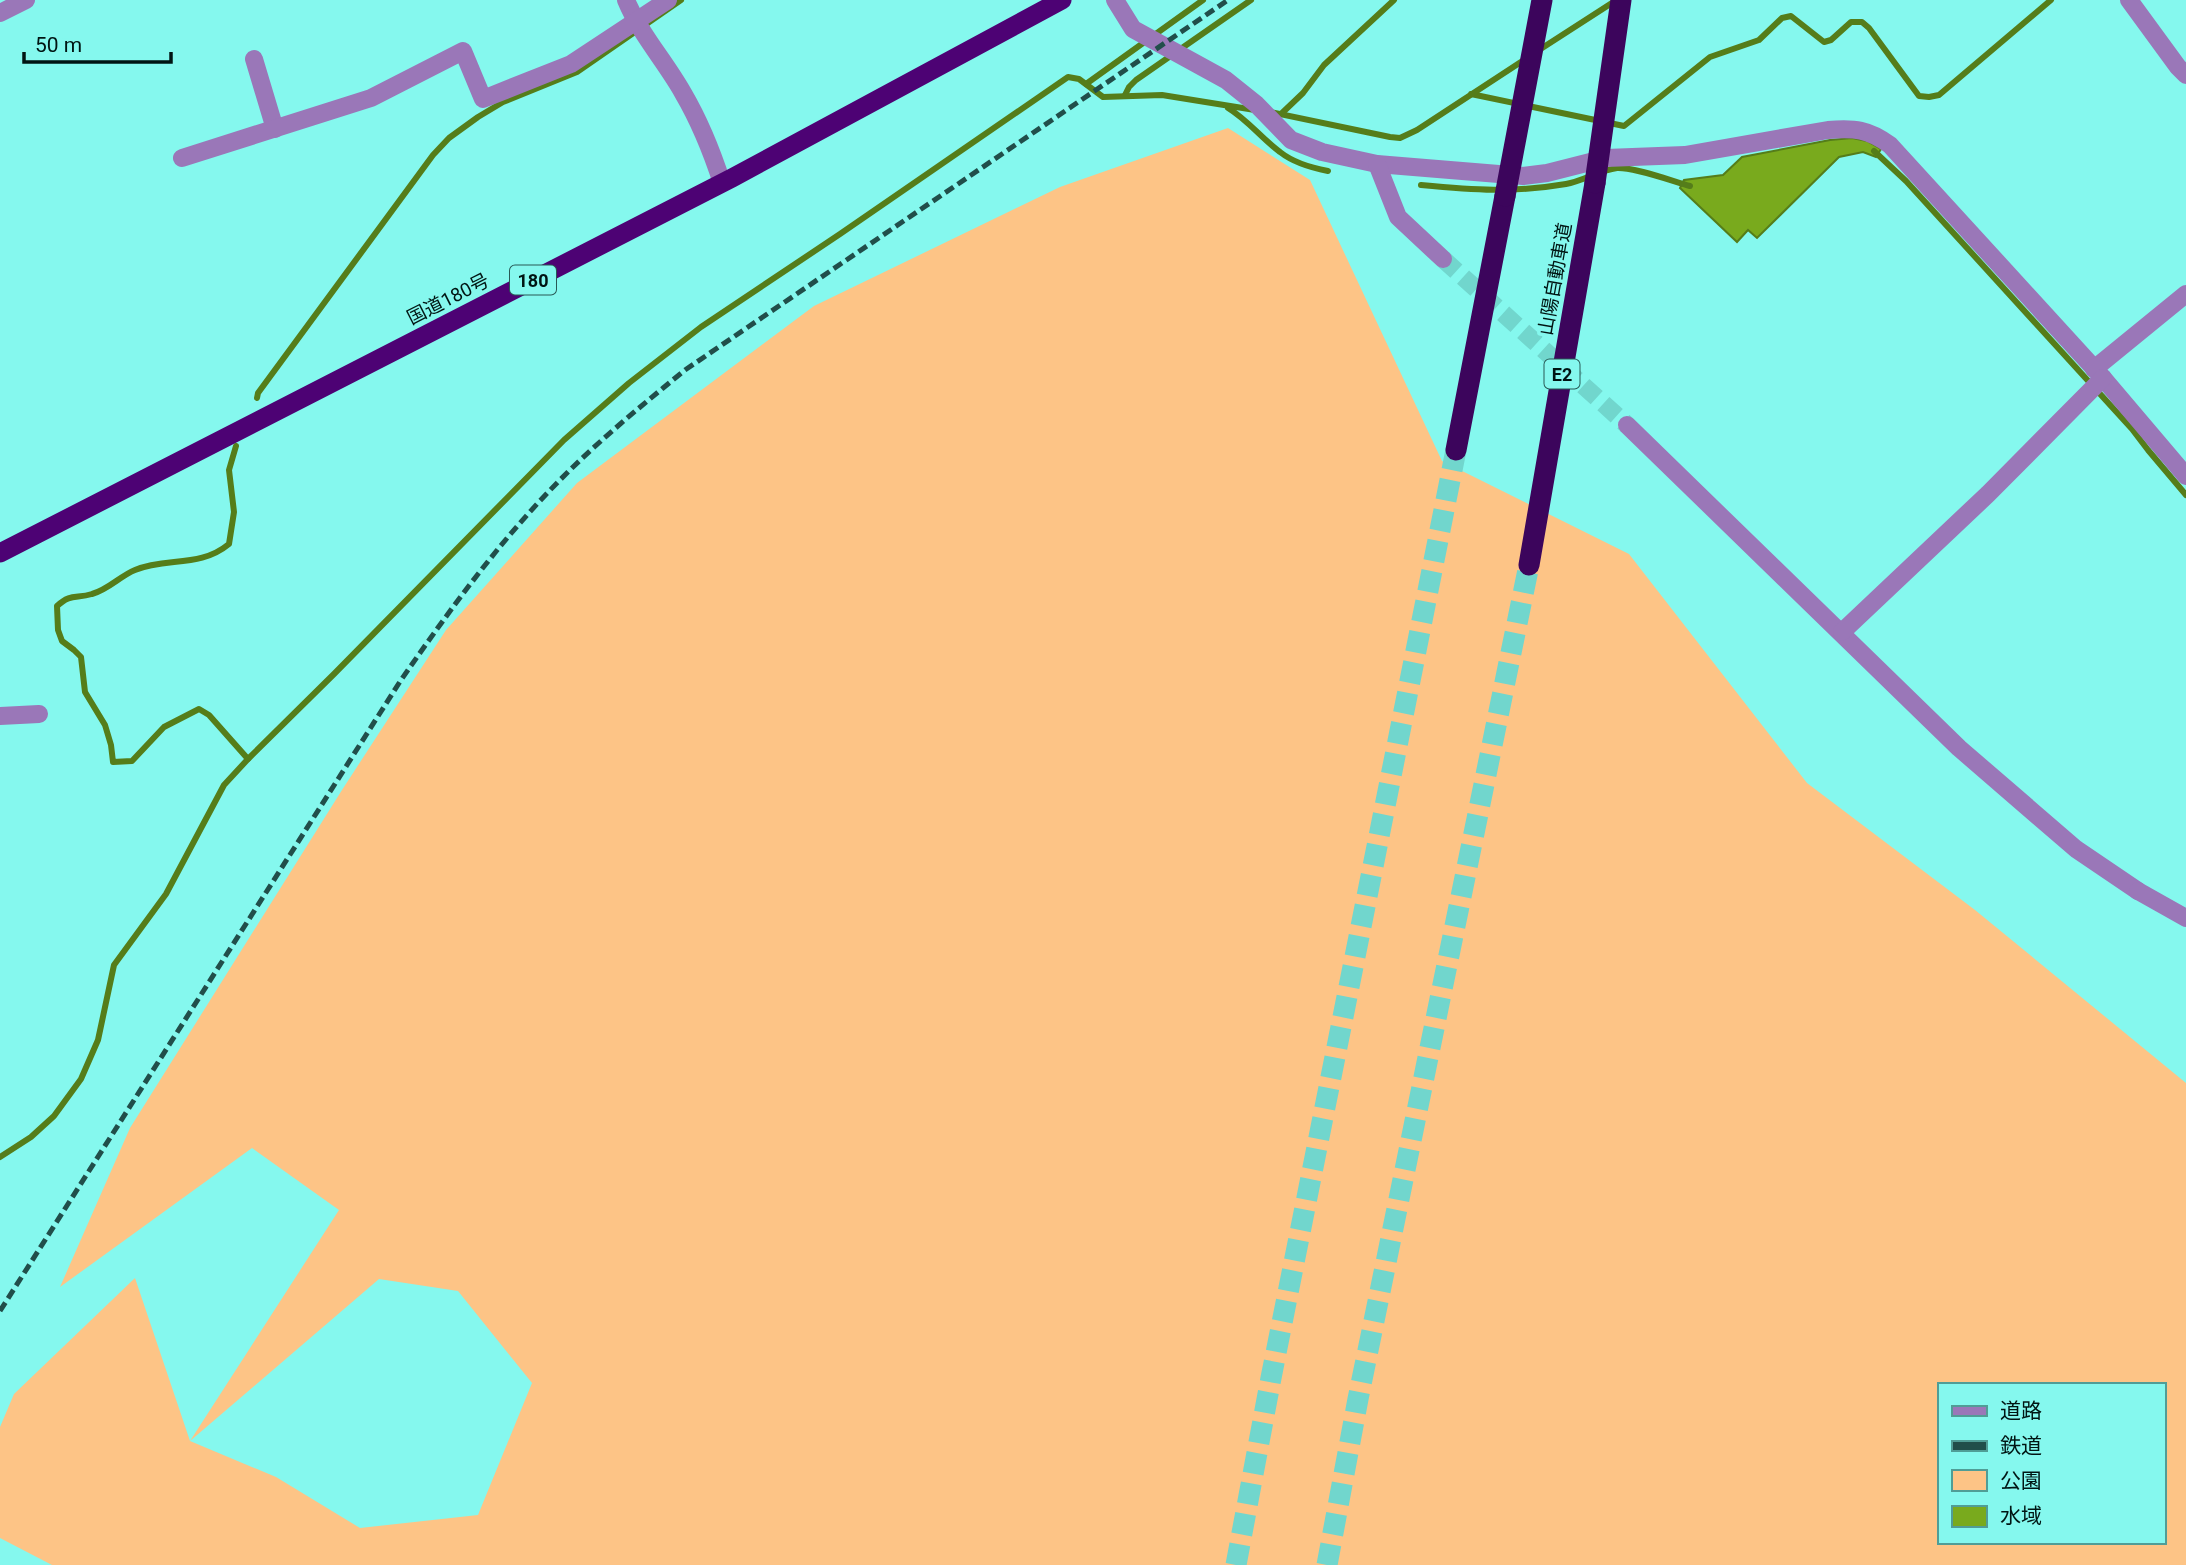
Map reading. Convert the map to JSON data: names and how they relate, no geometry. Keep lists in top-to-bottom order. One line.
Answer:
{"streets":{"highway":["山陽自動車道","180","国道180号","E2"]},"legend":["道路","鉄道","公園","水域"],"scale_bar":"50 m"}
